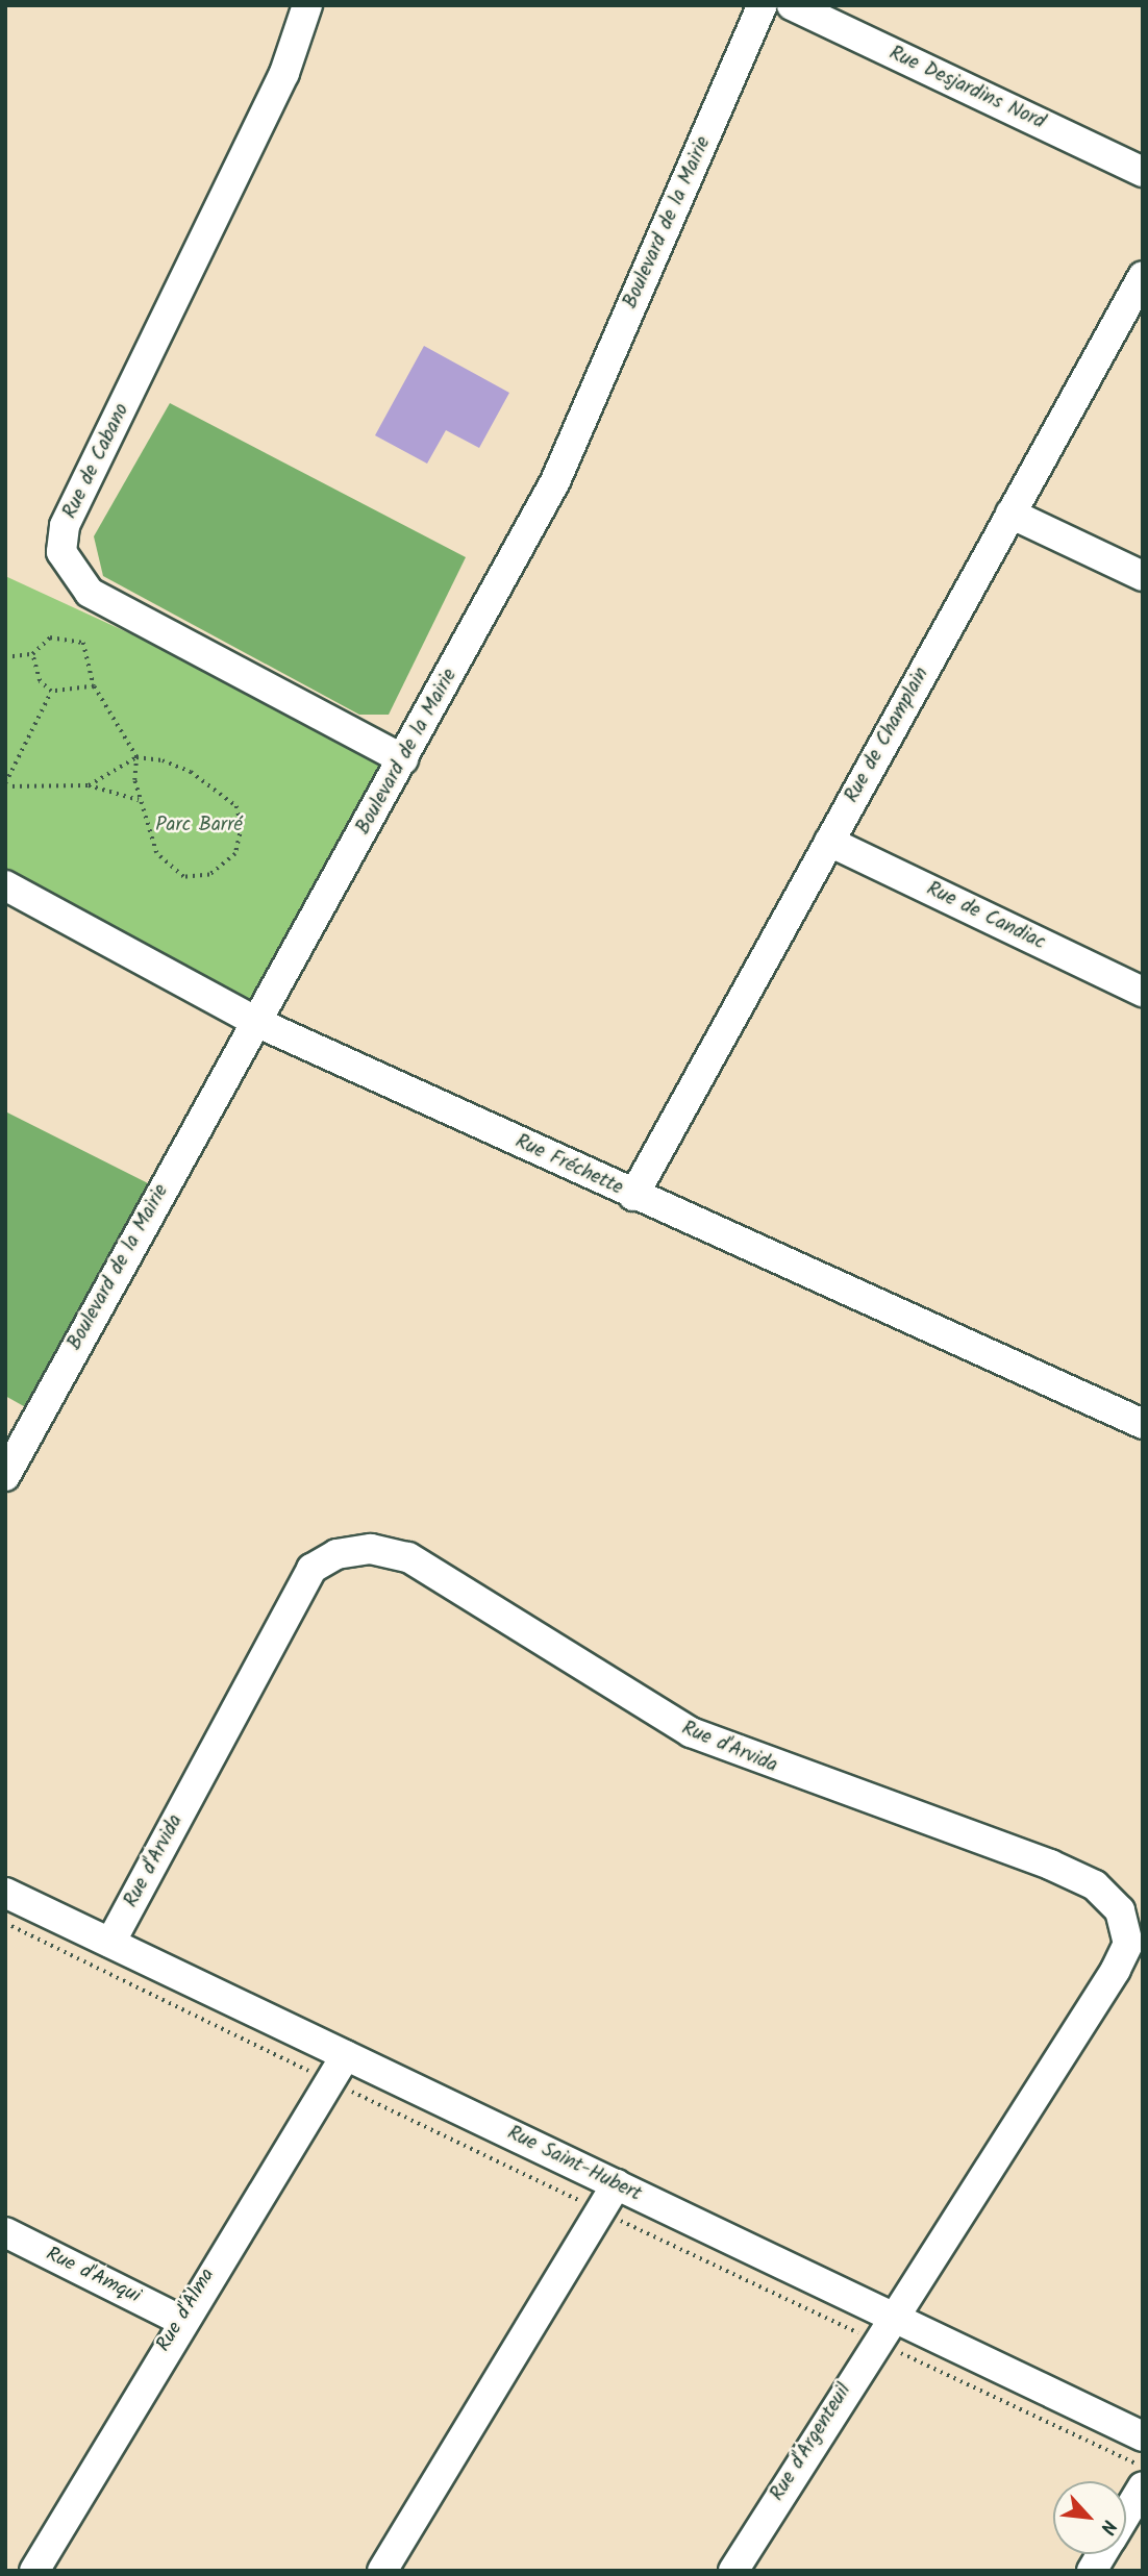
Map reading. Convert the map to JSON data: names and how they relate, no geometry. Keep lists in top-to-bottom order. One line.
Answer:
{"streets":{"street":["Rue Desjardins Nord","Boulevard de la Mairie","Rue de Cabano","Rue de Champlain","Rue de Candiac","Rue Fréchette","Rue d'Arvida","Rue Saint-Hubert","Rue d'Amqui","Rue d'Alma","Rue d'Argenteuil"]},"crossings":[["Boulevard de la Mairie","Rue de Cabano"],["Boulevard de la Mairie","Rue Fréchette"],["Rue de Champlain","Rue de Candiac"],["Rue de Champlain","Rue Fréchette"],["Rue d'Arvida","Rue Saint-Hubert"],["Rue d'Arvida","Rue d'Argenteuil"],["Rue Saint-Hubert","Rue d'Alma"],["Rue Saint-Hubert","Rue d'Argenteuil"],["Rue d'Amqui","Rue d'Alma"]],"parks":["Parc Barré"],"north":"bottom right"}
